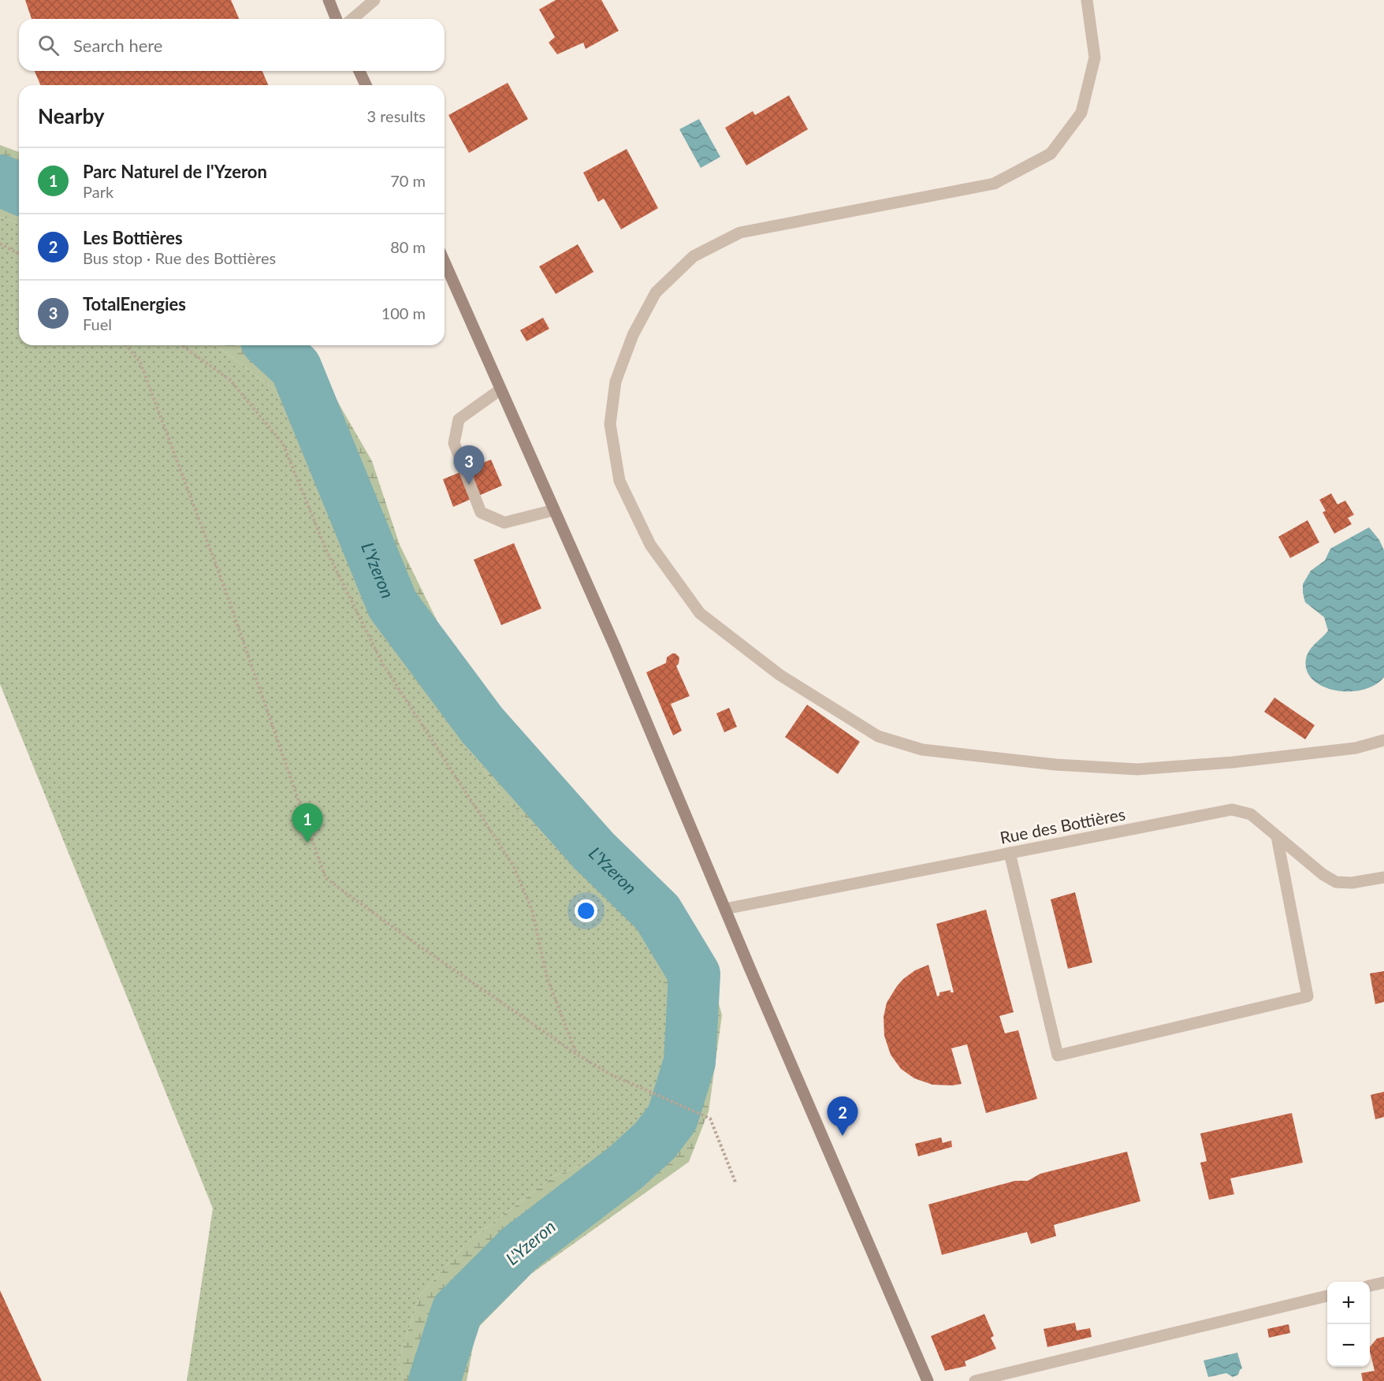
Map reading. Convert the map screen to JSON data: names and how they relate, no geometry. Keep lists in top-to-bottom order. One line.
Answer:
{"streets":{"street":["Rue des Bottières"]},"water":["L'Yzeron"],"page":{"search":"Search here","heading":["Nearby","3 results"],"list":[{"mark":"1","name":"Parc Naturel de l'Yzeron","note":"Park","value":"70 m"},{"mark":"2","name":"Les Bottières","note":"Bus stop · Rue des Bottières","value":"80 m"},{"mark":"3","name":"TotalEnergies","note":"Fuel","value":"100 m"}],"pins":["3","1","2"],"map_buttons":["+","−"]}}
